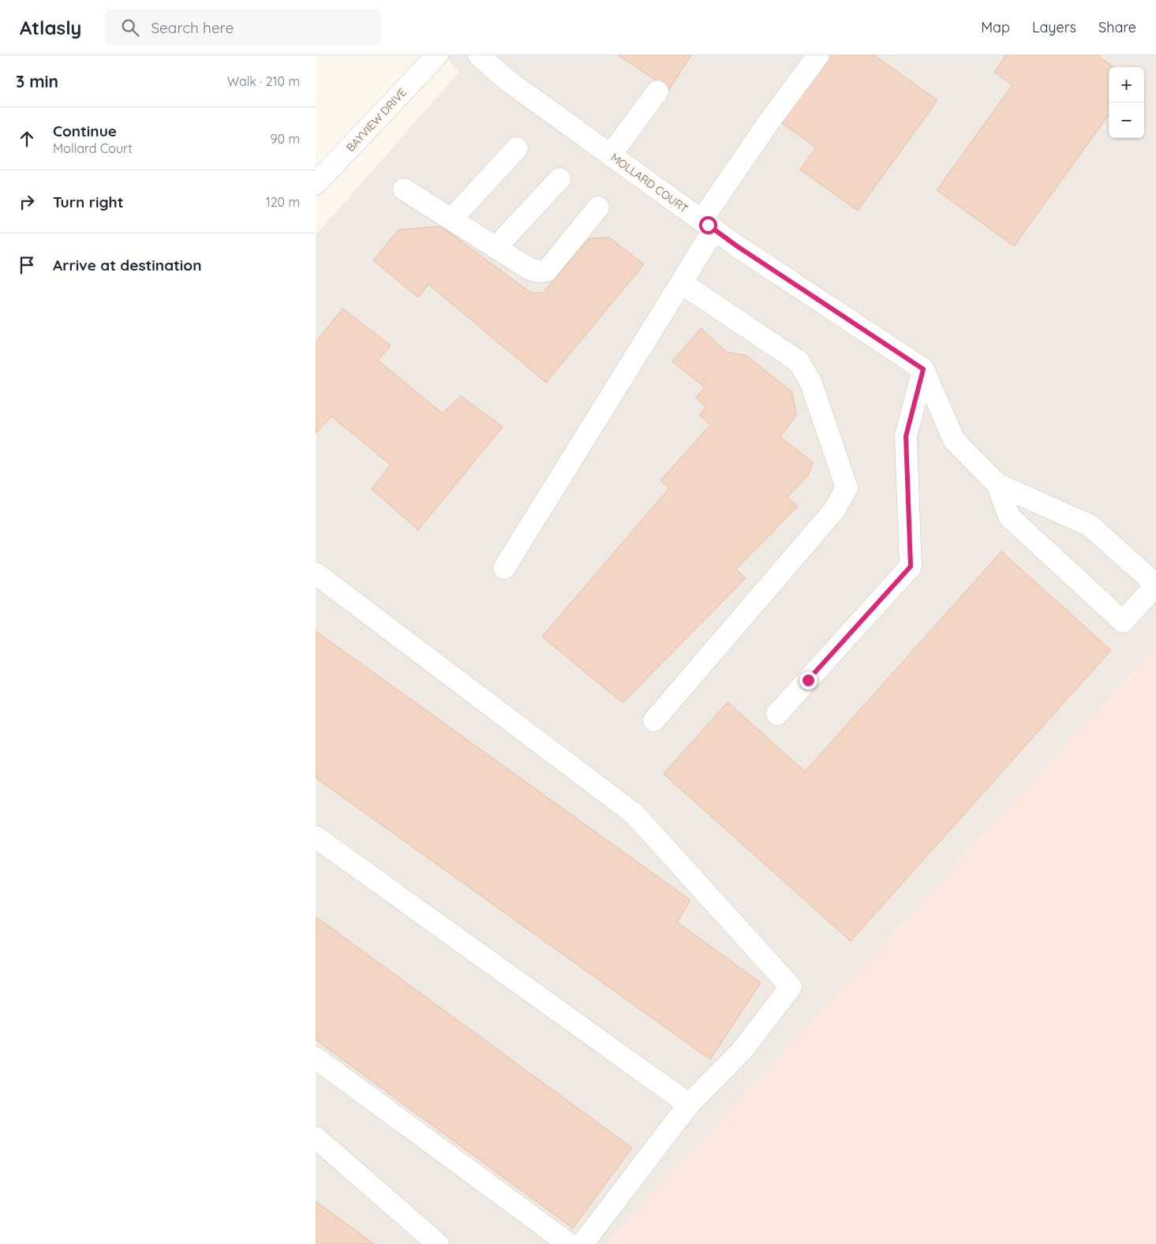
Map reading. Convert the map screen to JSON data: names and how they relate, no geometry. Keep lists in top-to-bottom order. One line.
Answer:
{"streets":{"street":["BAYVIEW DRIVE","MOLLARD COURT"]},"page":{"header":"Atlasly","search":"Search here","nav":["Map","Layers","Share"],"heading":["3 min","Walk · 210 m"],"map_buttons":["+","−"],"list":[["Continue","Mollard Court","90 m"],["Turn right","120 m"],"Arrive at destination"]}}
